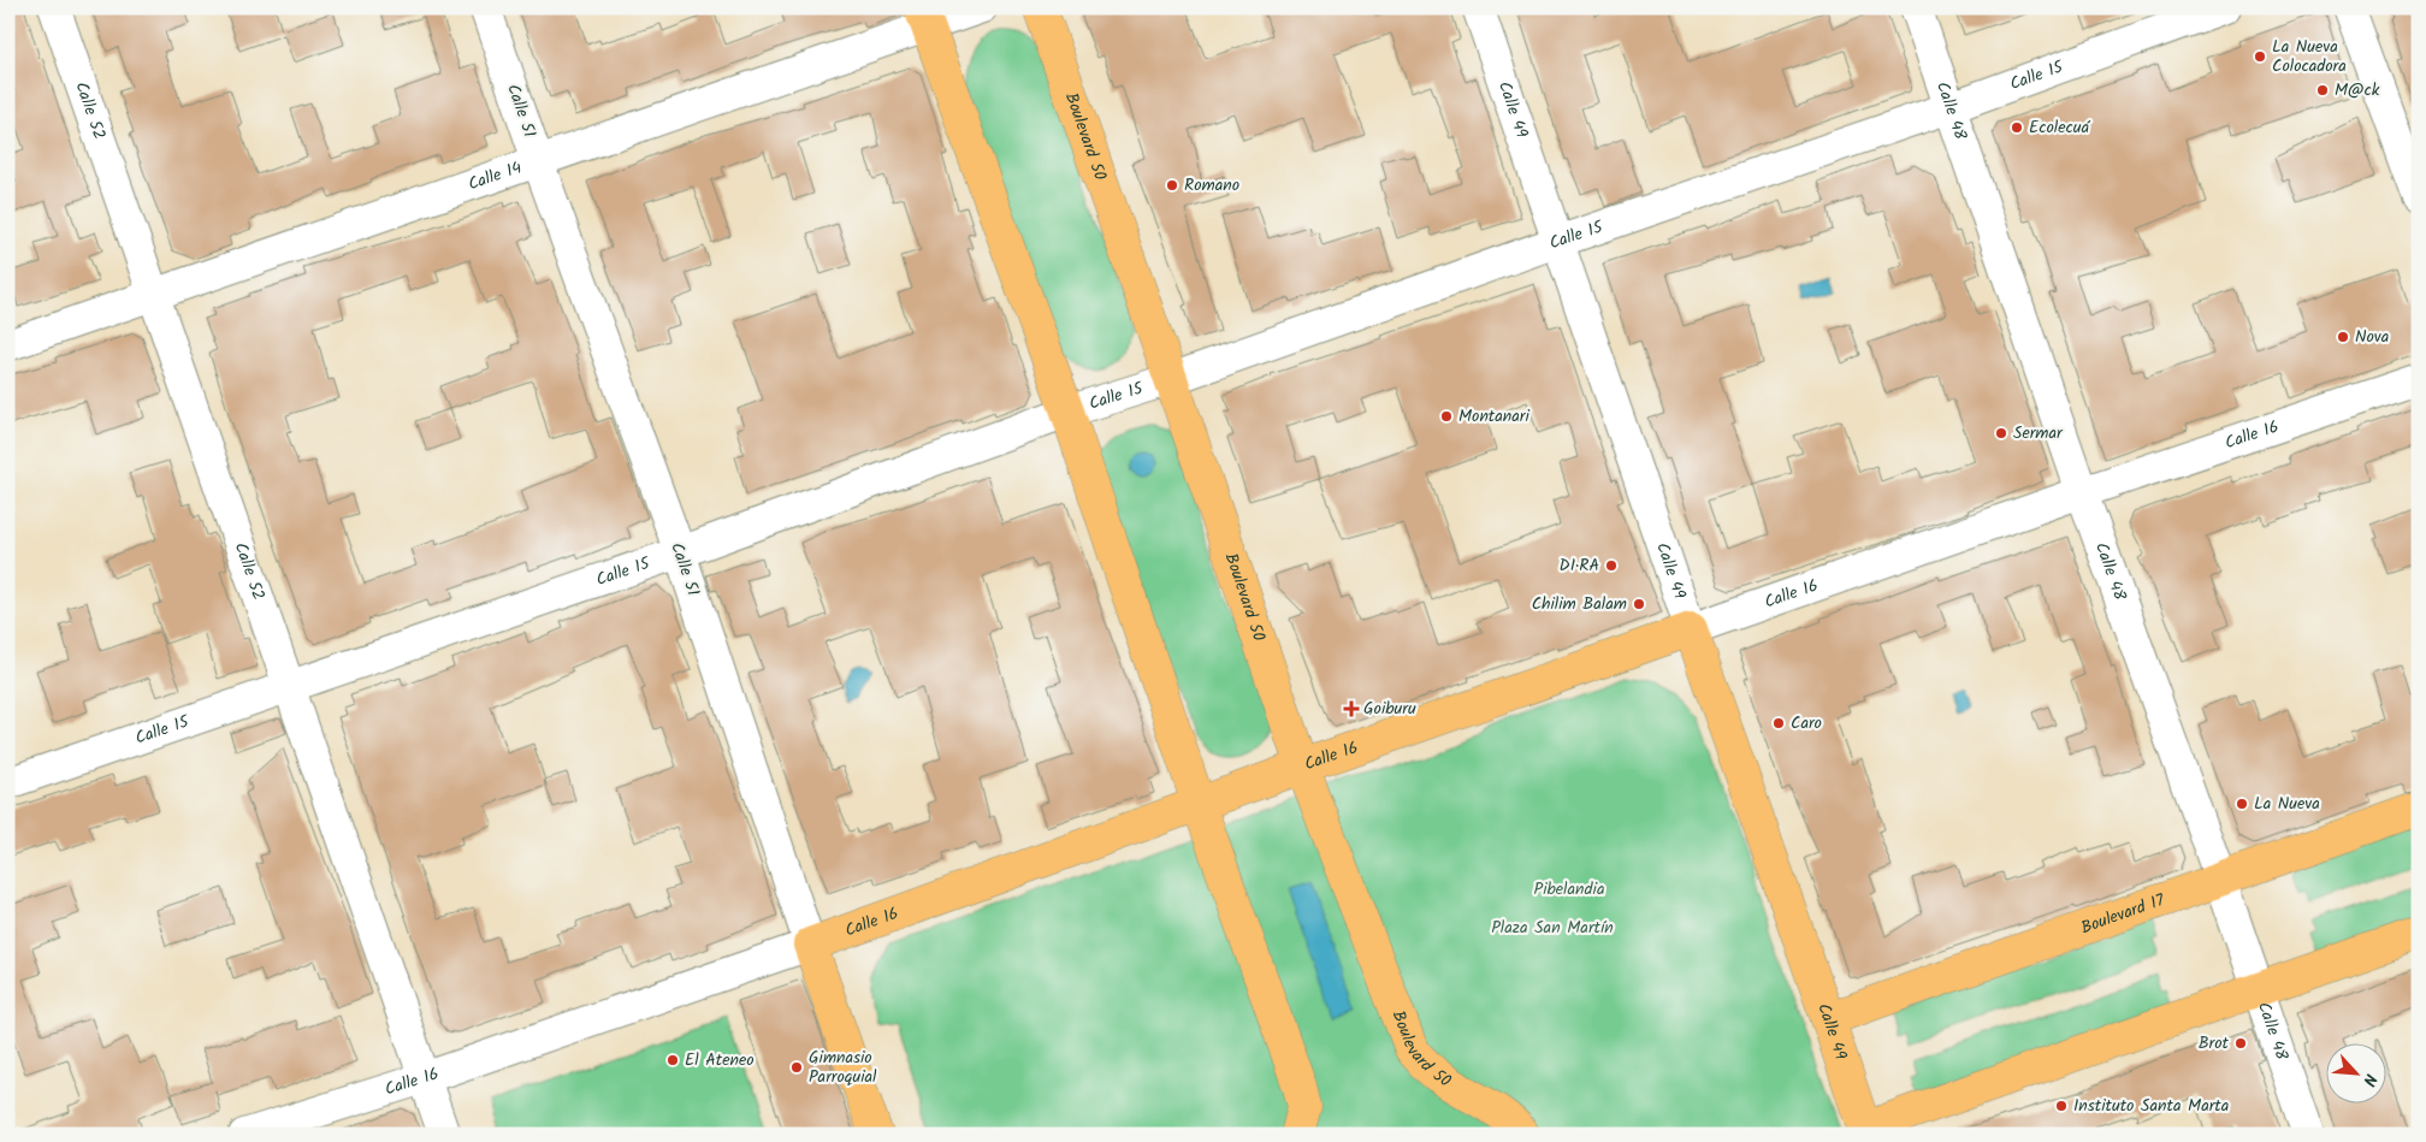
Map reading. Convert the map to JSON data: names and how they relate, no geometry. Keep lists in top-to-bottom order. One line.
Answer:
{"streets":{"main road":["Calle 51","Calle 49","Boulevard 50","Calle 16","Boulevard 17"],"street":["Calle 15","Calle 52","Calle 48","Calle 14"]},"crossings":[["Calle 15","Calle 52"],["Calle 15","Calle 51"],["Calle 15","Calle 49"],["Calle 15","Calle 48"],["Calle 15","Boulevard 50"],["Calle 52","Calle 14"],["Calle 52","Calle 16"],["Calle 51","Calle 14"],["Calle 51","Calle 16"],["Calle 49","Calle 16"],["Calle 49","Boulevard 17"],["Calle 48","Calle 16"],["Calle 48","Boulevard 17"],["Boulevard 50","Calle 16"]],"parks":["Pibelandia","Plaza San Martín"],"places":{"other":["La Nueva Colocadora","M@ck","Ecolecuá","Romano","Nova","Montanari","Sermar","DI·RA","Chilim Balam","Caro","La Nueva","Brot","El Ateneo","Gimnasio Parroquial","Instituto Santa Marta"],"health":["Goiburu"]},"north":"bottom right"}
